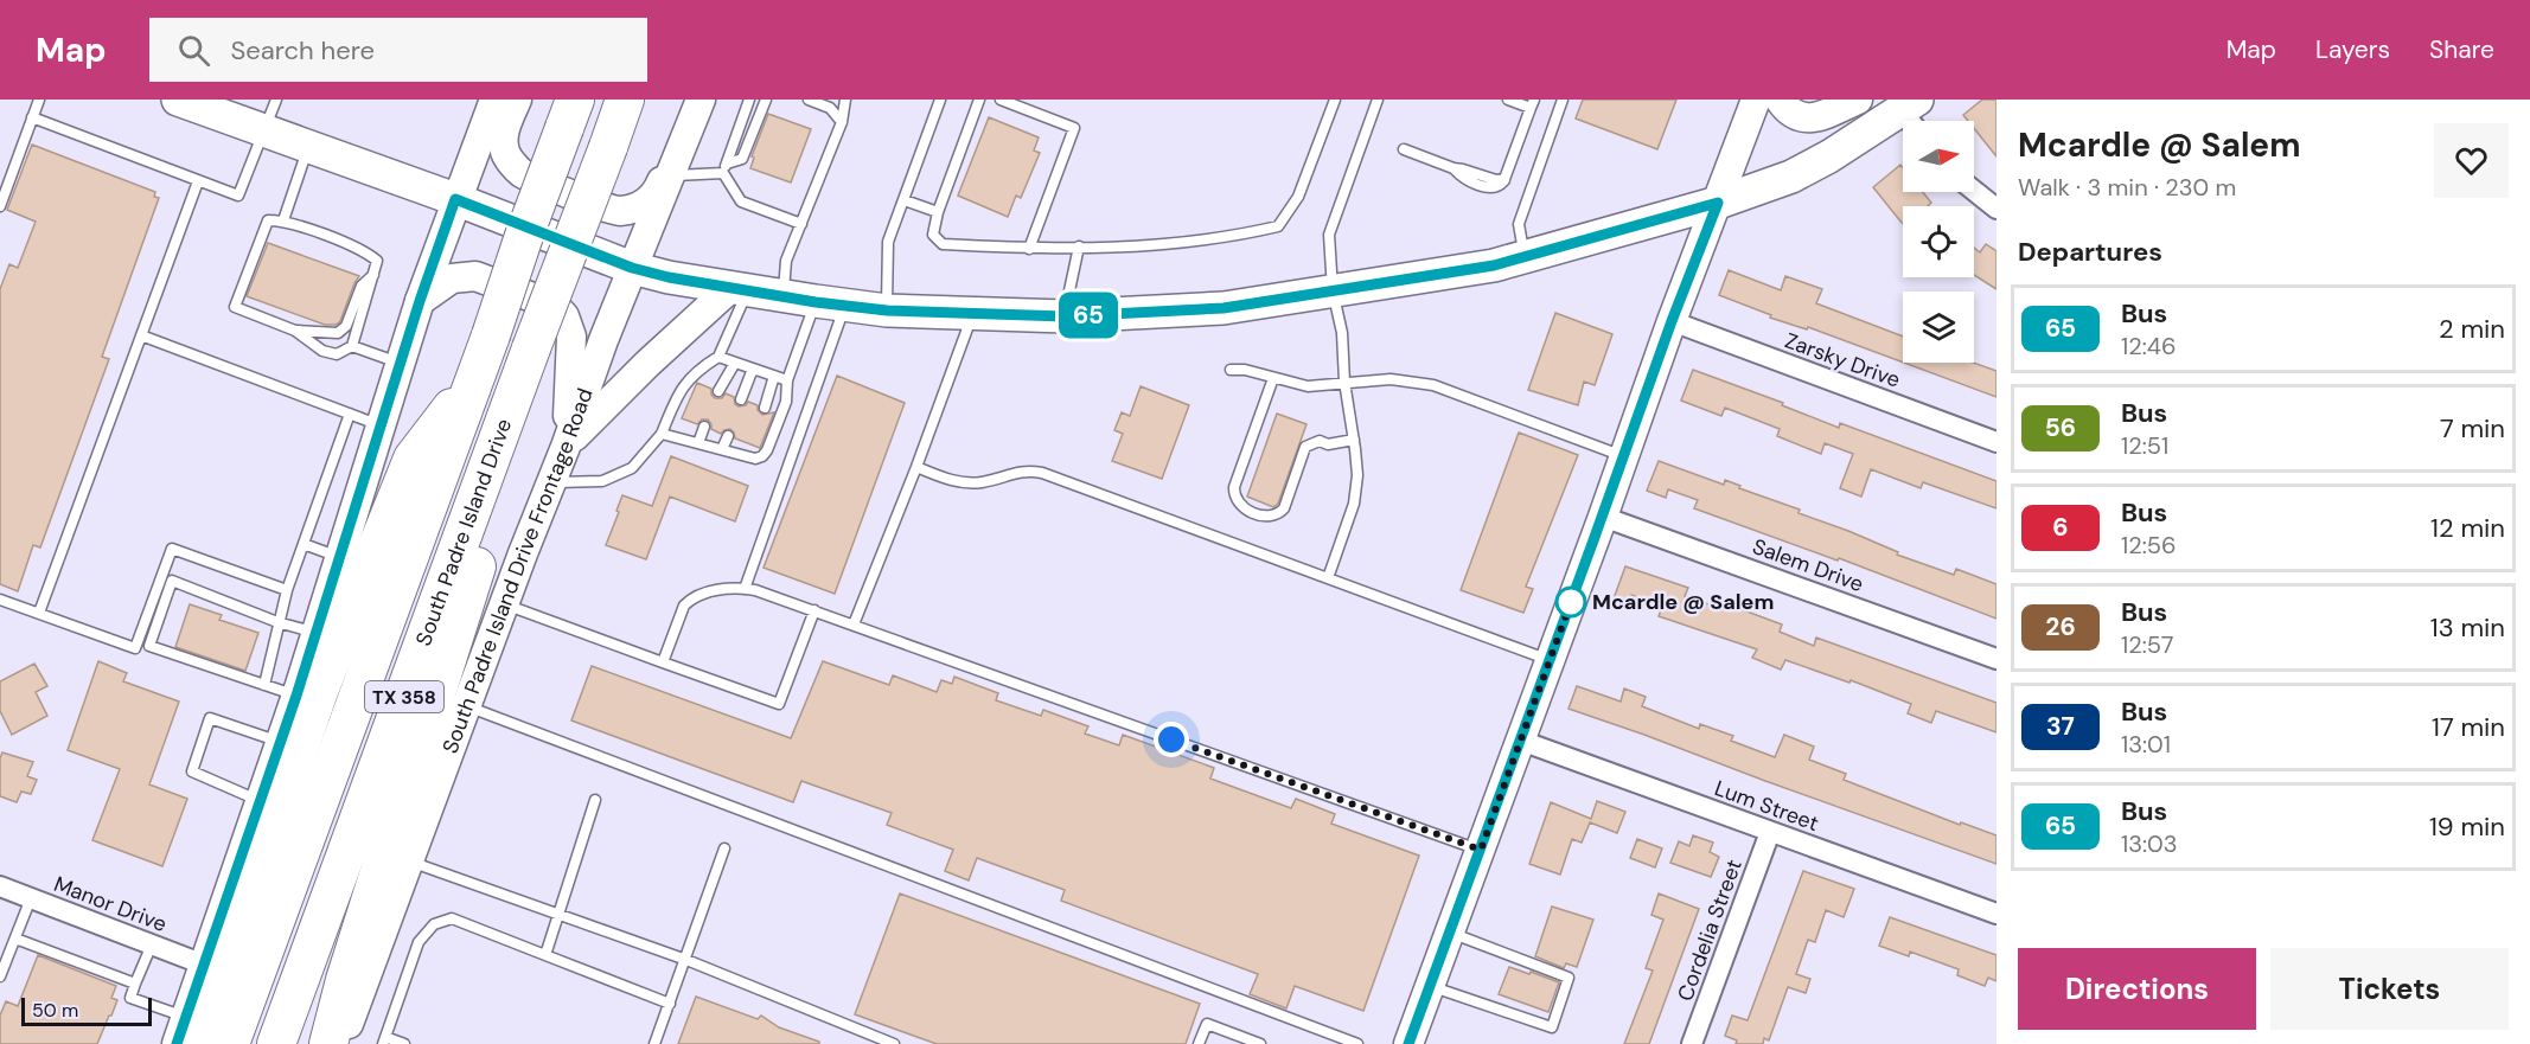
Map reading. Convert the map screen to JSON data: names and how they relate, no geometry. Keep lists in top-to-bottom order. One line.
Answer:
{"streets":{"highway":["South Padre Island Drive","TX 358"],"main road":["South Padre Island Drive Frontage Road"],"street":["Zarsky Drive","Salem Drive","Lum Street","Manor Drive","Cordelia Street"]},"crossings":[["Lum Street","Cordelia Street"]],"places":["Mcardle @ Salem"],"lines":["bus line 65"],"scale_bar":"50 m","north":"right","page":{"header":"Map","search":"Search here","nav":["Map","Layers","Share"],"on_map":"65","heading":[["Mcardle @ Salem","Walk · 3 min · 230 m"],"Departures"],"list":[{"mark":"65","name":"Bus","note":"12:46","value":"2 min"},{"mark":"56","name":"Bus","note":"12:51","value":"7 min"},{"mark":"6","name":"Bus","note":"12:56","value":"12 min"},{"mark":"26","name":"Bus","note":"12:57","value":"13 min"},{"mark":"37","name":"Bus","note":"13:01","value":"17 min"},{"mark":"65","name":"Bus","note":"13:03","value":"19 min"}],"buttons":["Directions","Tickets"],"scale":"50 m"}}
